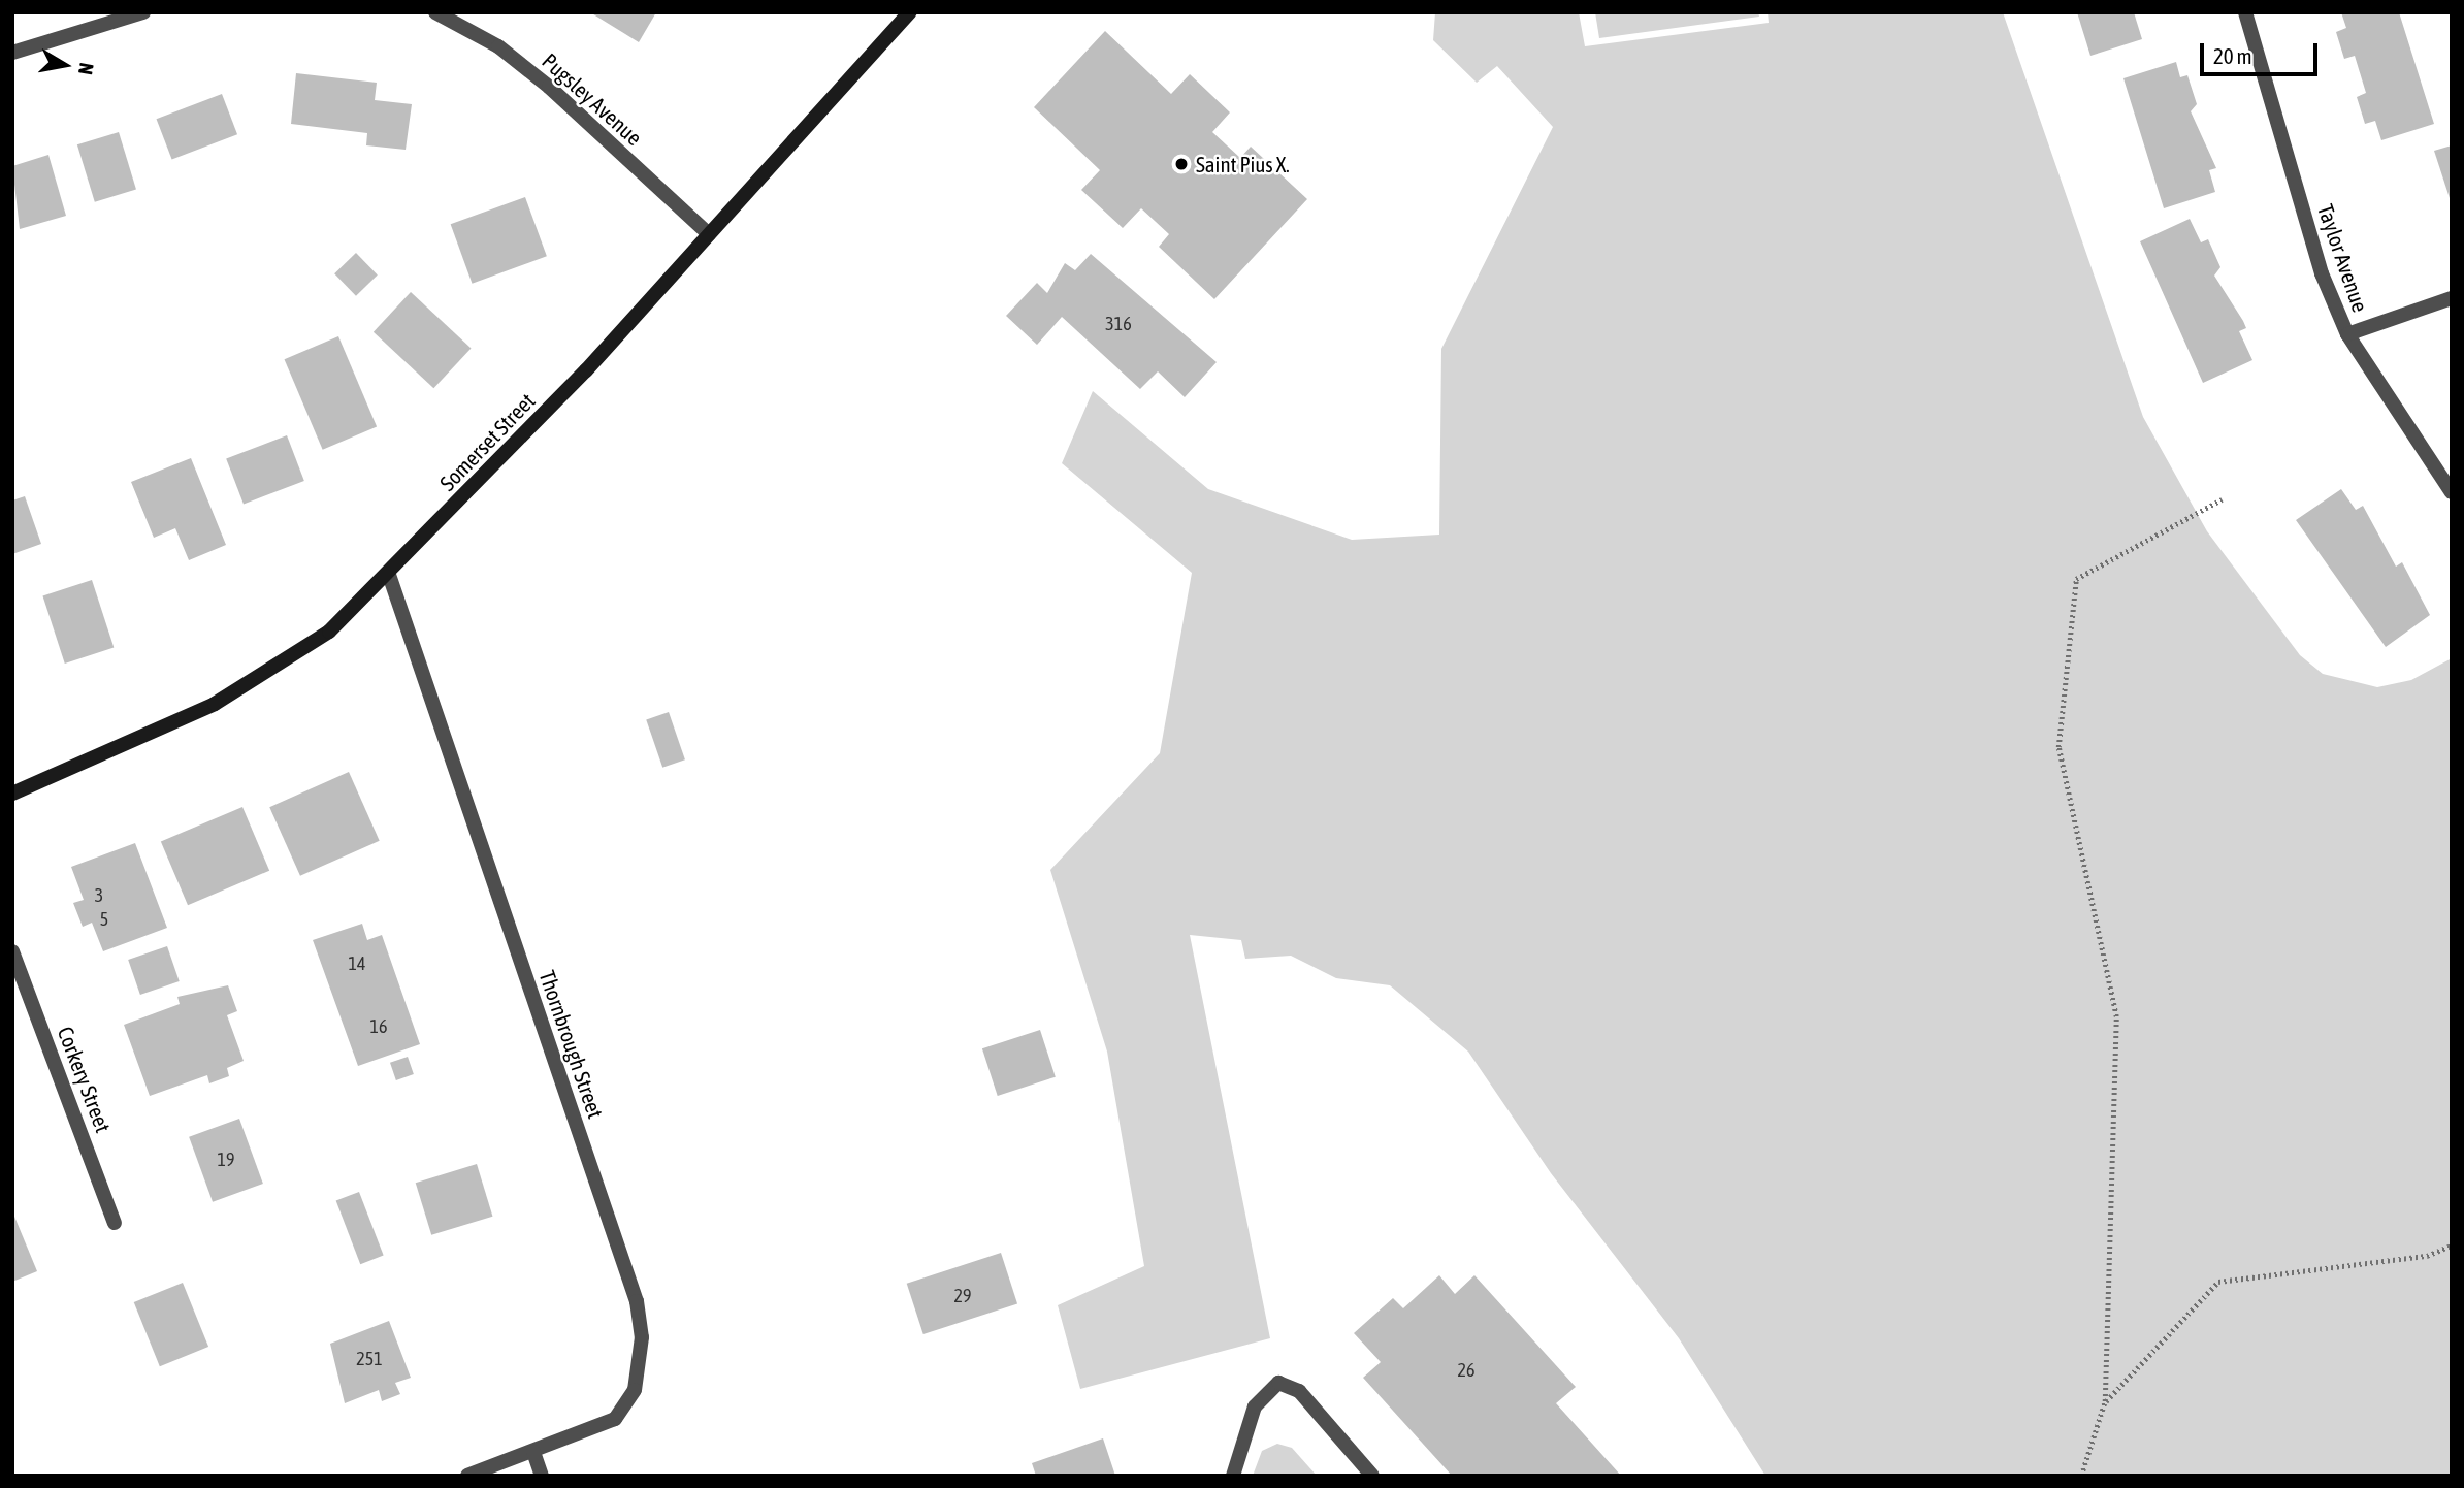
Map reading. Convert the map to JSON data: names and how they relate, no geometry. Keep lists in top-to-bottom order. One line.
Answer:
{"streets":{"main road":["Somerset Street"],"street":["Pugsley Avenue","Taylor Avenue","Thornbrough Street","Corkery Street"]},"crossings":[["Pugsley Avenue","Somerset Street"],["Somerset Street","Thornbrough Street"]],"places":["Saint Pius X."],"house_numbers":["316","3","5","14","16","19","29","251","26"],"scale_bar":"20 m","north":"right"}
